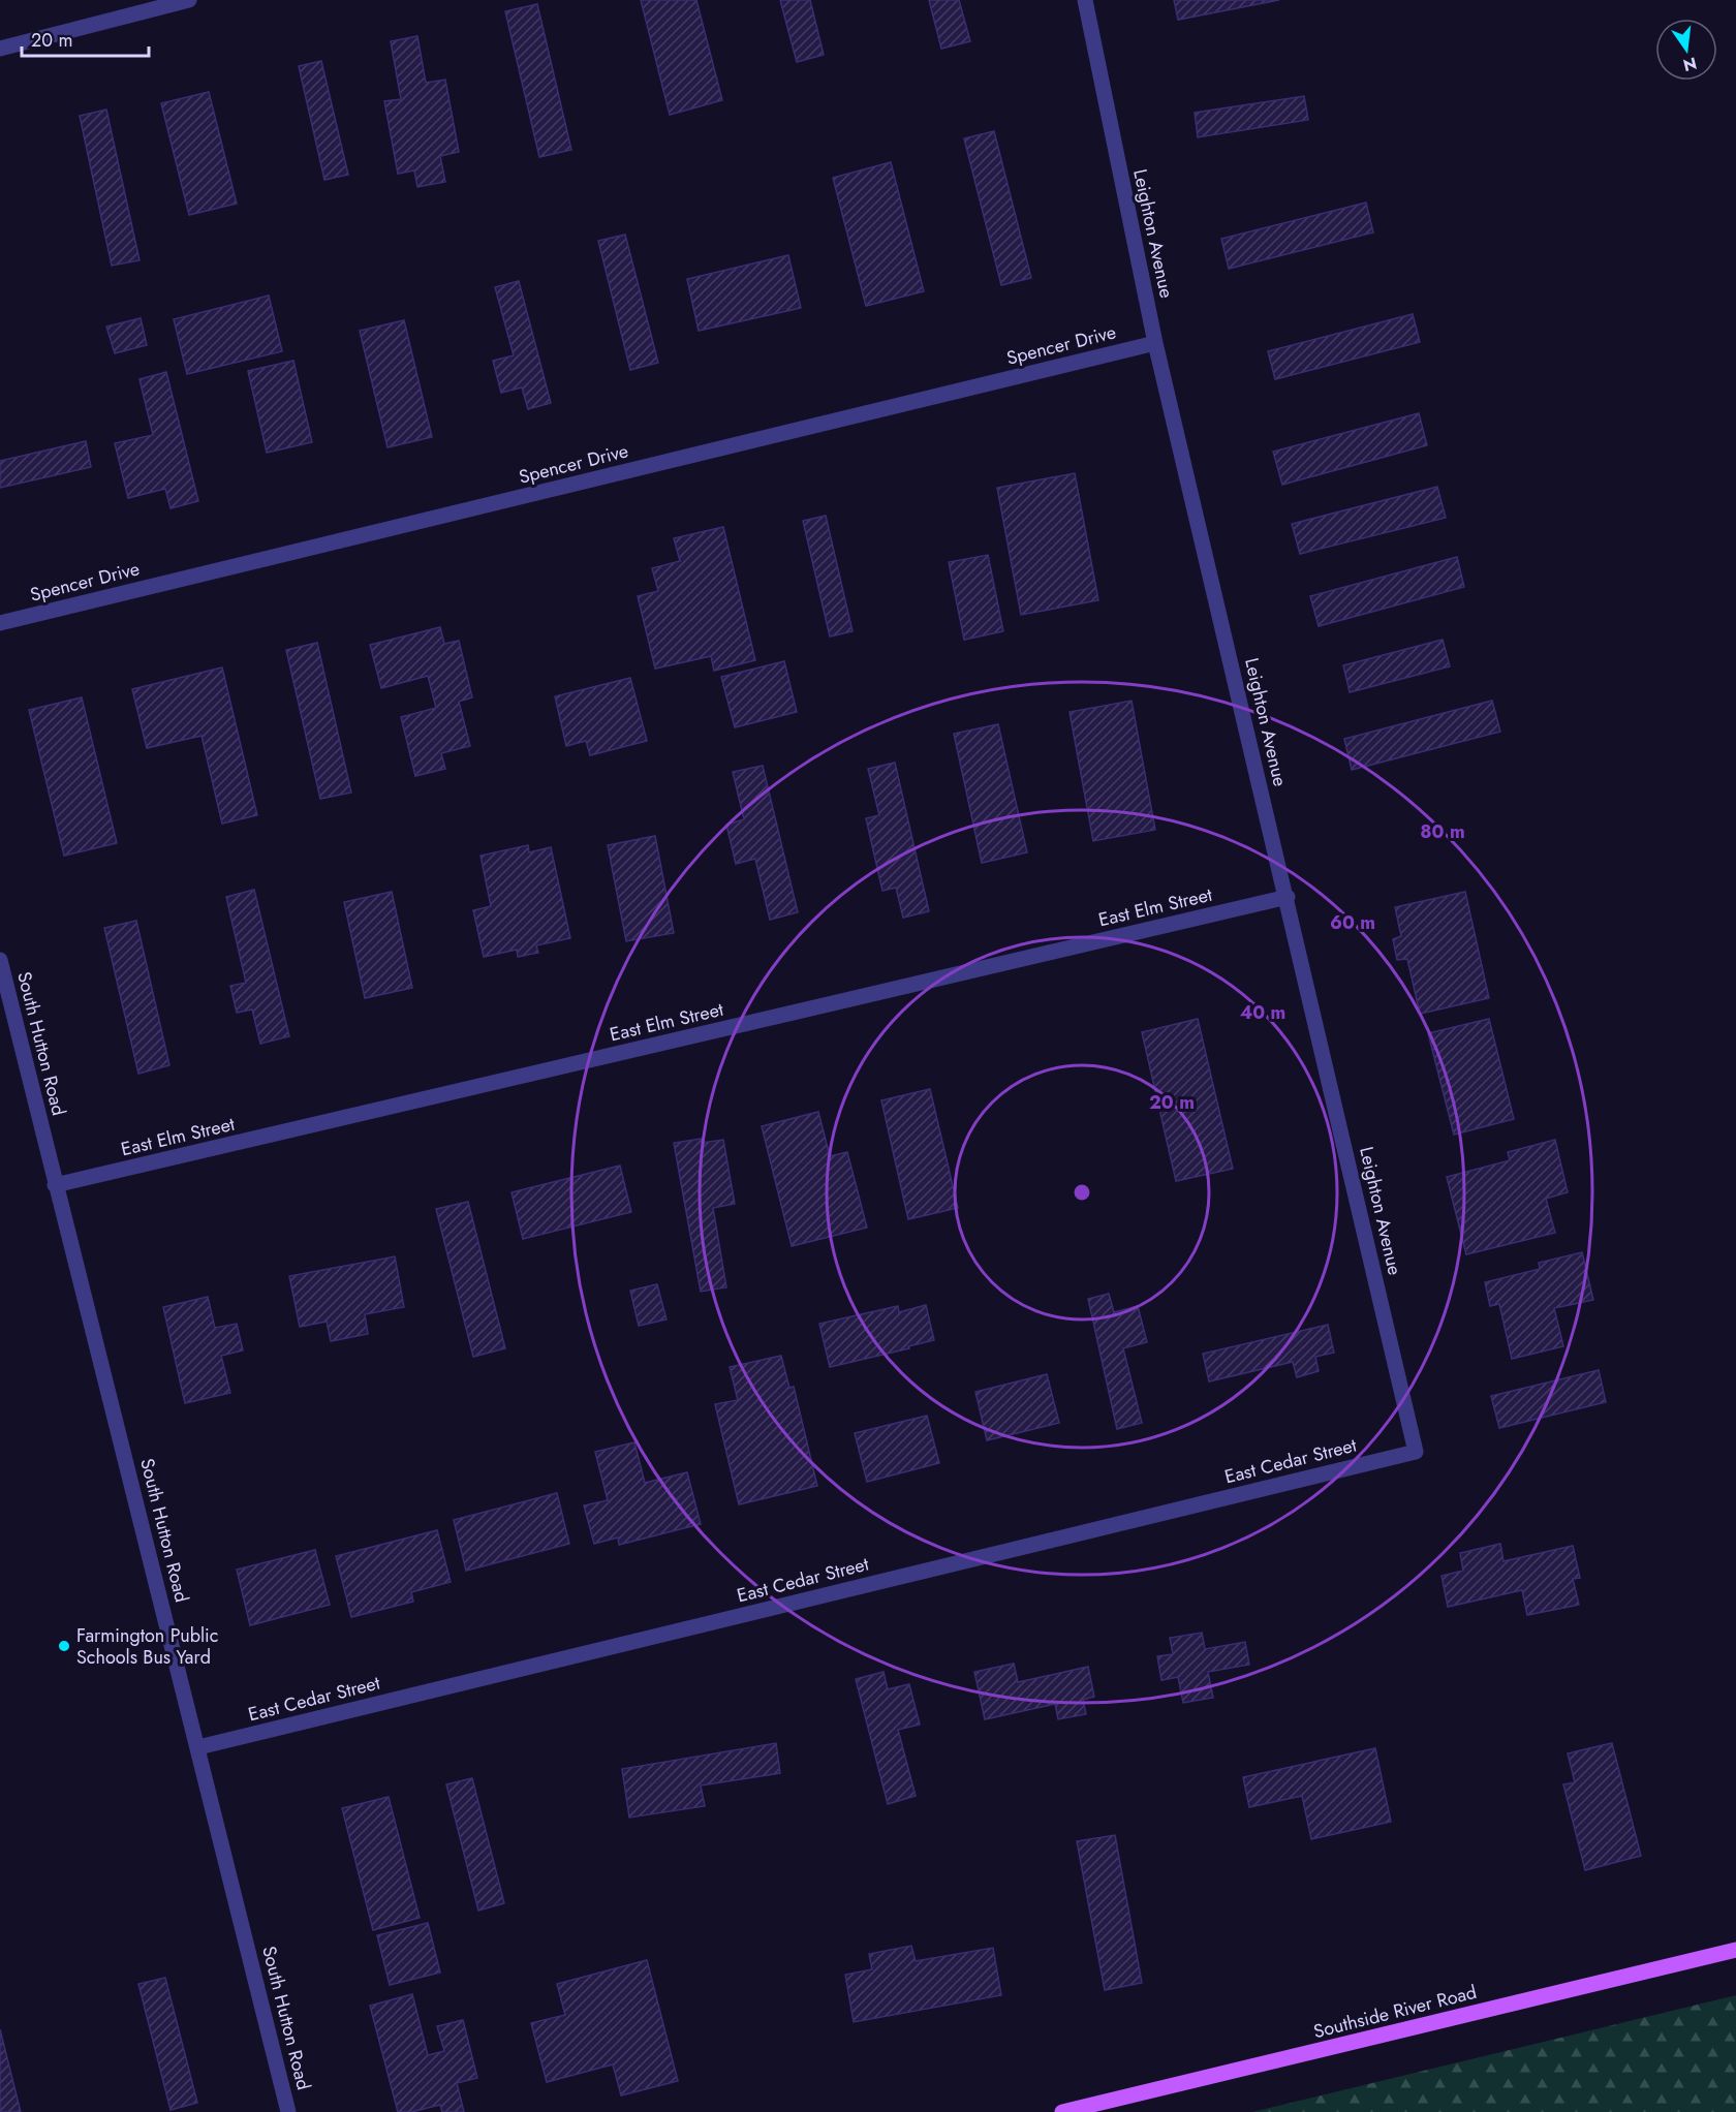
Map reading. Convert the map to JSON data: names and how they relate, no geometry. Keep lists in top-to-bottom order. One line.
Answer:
{"streets":{"main road":["Southside River Road"],"street":["Leighton Avenue","Spencer Drive","East Elm Street","South Hutton Road","East Cedar Street"]},"crossings":[["Leighton Avenue","Spencer Drive"],["Leighton Avenue","East Elm Street"],["Leighton Avenue","East Cedar Street"],["East Elm Street","South Hutton Road"],["South Hutton Road","East Cedar Street"]],"places":["Farmington Public Schools Bus Yard"],"scale_bar":"20 m","north":"bottom","rings":["80 m","60 m","40 m","20 m"]}
